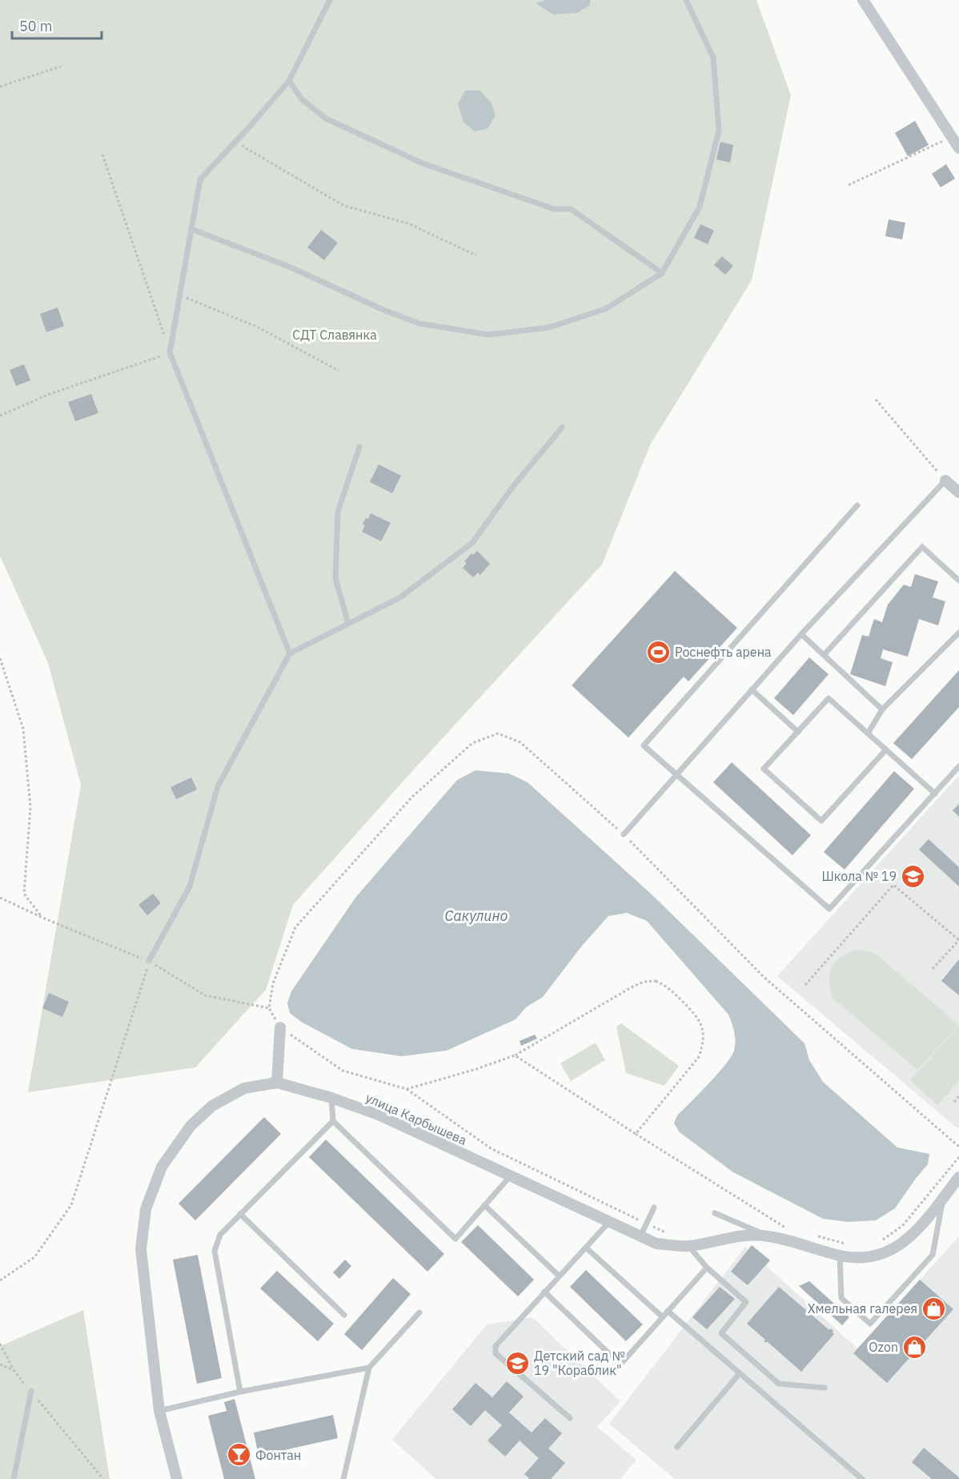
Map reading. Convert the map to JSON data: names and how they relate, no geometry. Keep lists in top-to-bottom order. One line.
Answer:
{"streets":{"street":["улица Карбышева"]},"water":["Сакулино"],"parks":["СДТ Славянка"],"places":{"sports":["Роснефть арена"],"school or university":["Школа № 19","Детский сад № 19 \"Кораблик\""],"shop":["Хмельная галерея","Ozon"],"bar":["Фонтан"]},"scale_bar":"50 m"}
